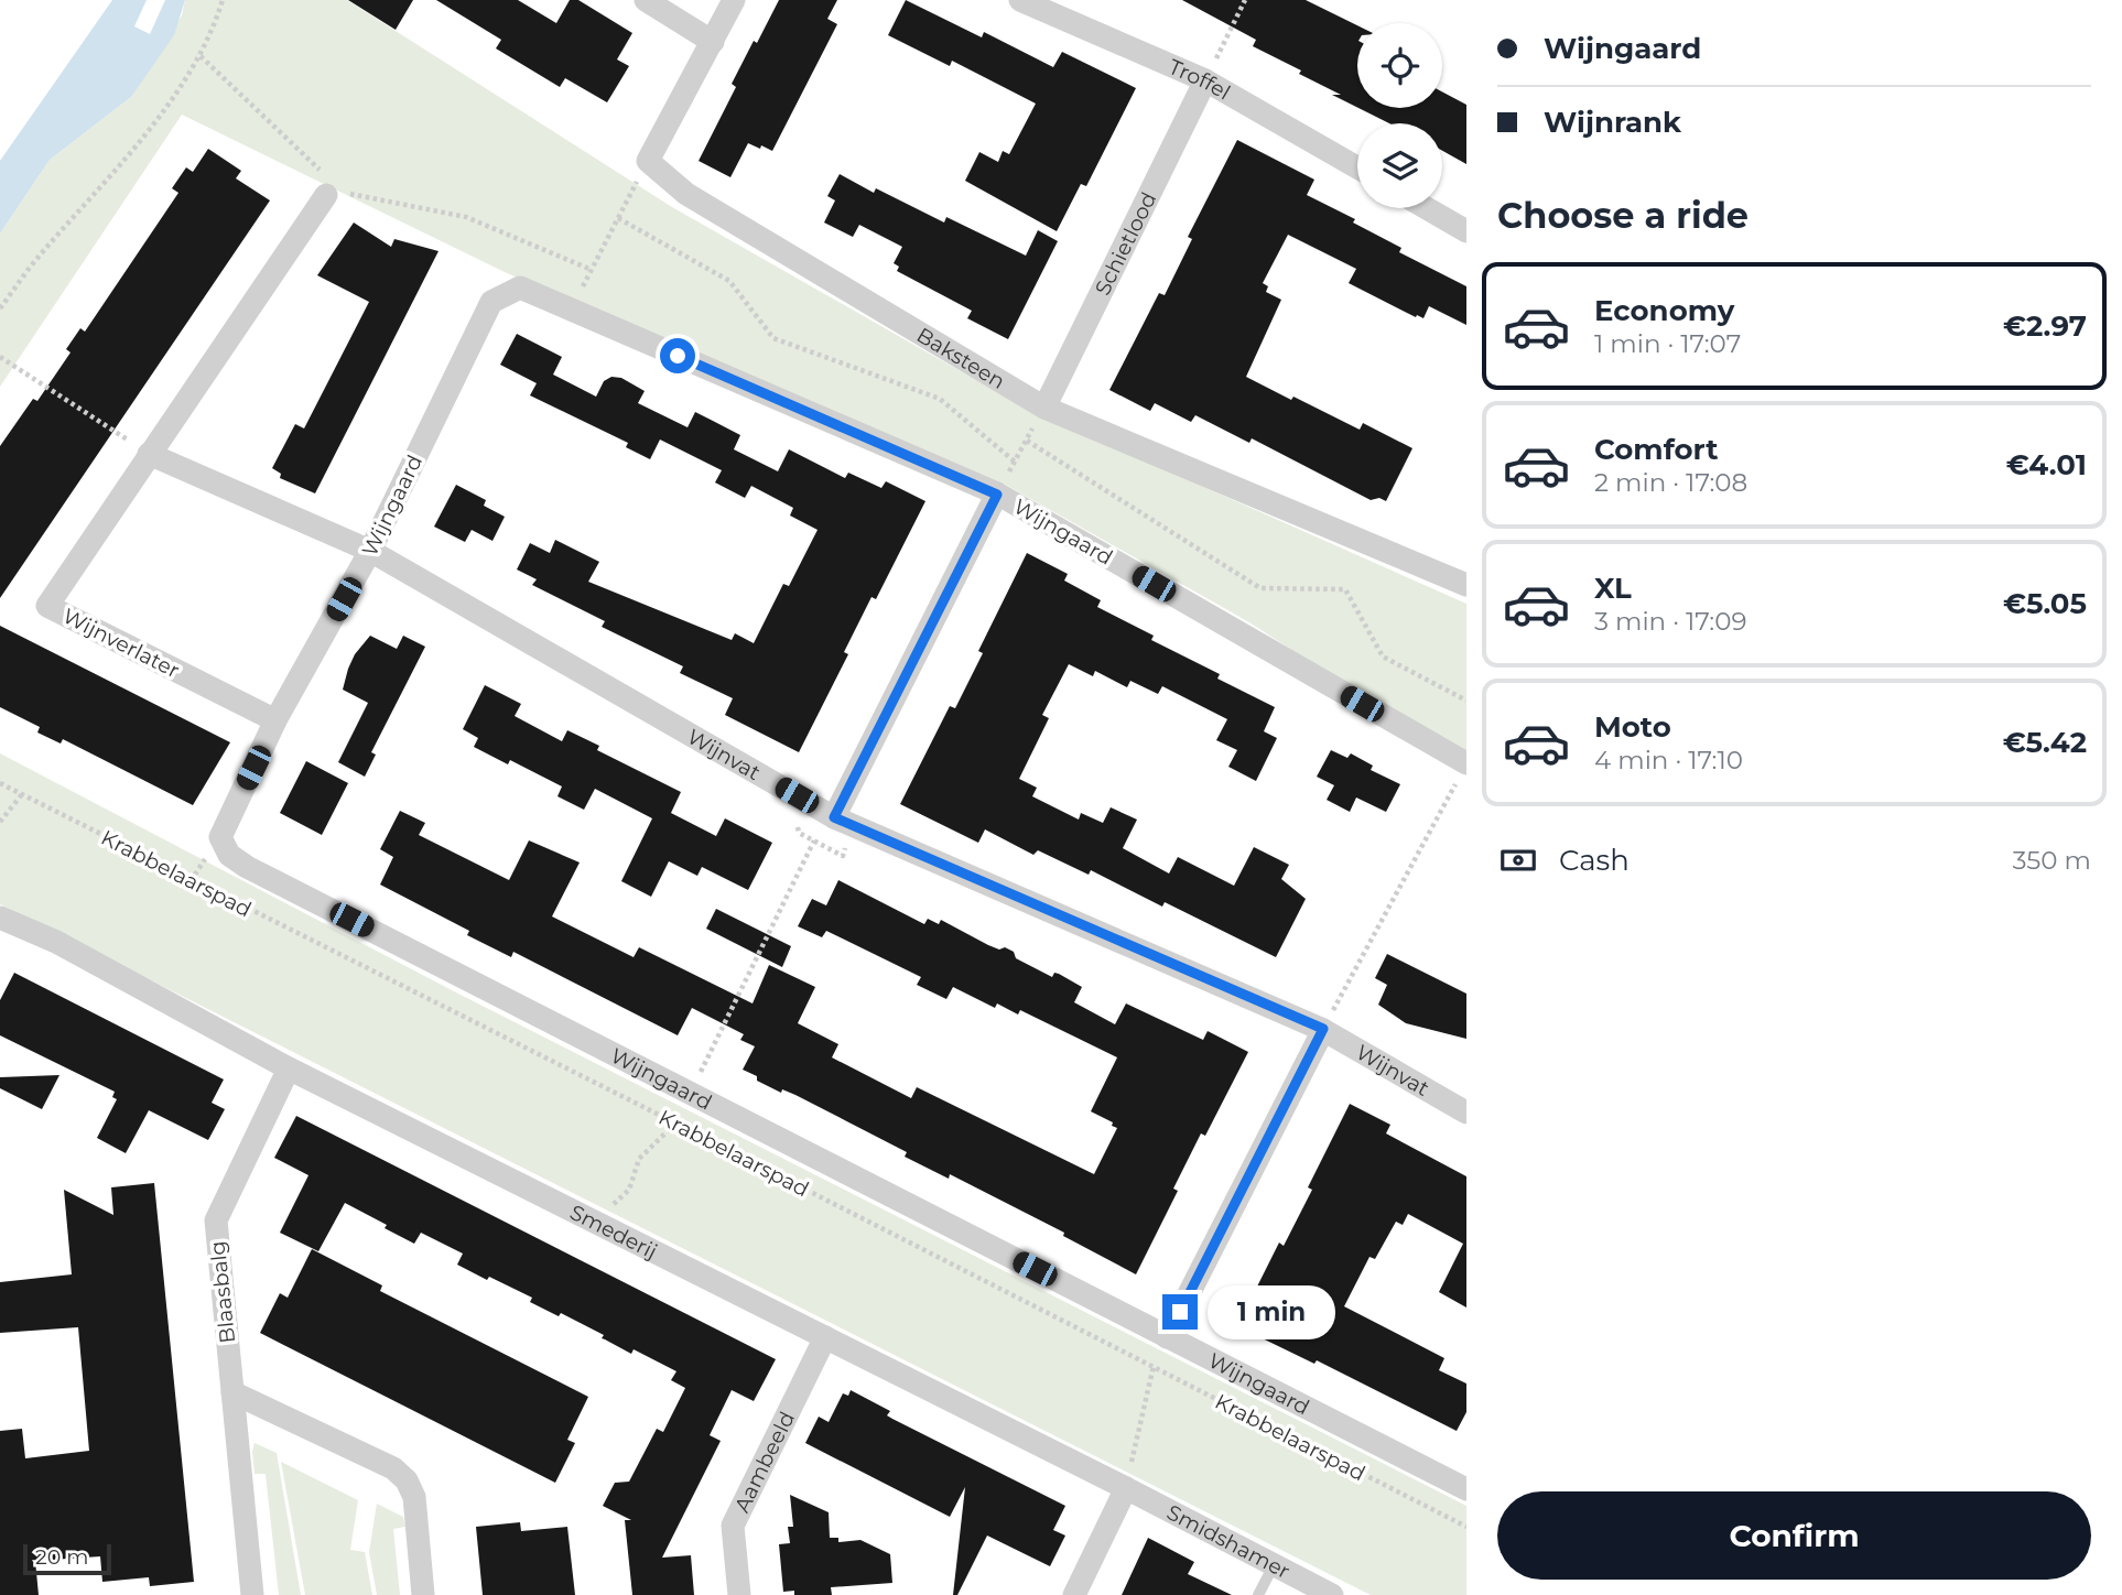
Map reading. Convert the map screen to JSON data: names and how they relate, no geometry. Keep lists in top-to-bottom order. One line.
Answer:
{"streets":{"street":["Troffel","Schietlood","Baksteen","Wijngaard","Wijnverlater","Wijnvat","Smederij","Blaasbalg","Aambeeld","Smidshamer"],"path":["Krabbelaarspad"]},"crossings":[["Troffel","Schietlood"],["Schietlood","Baksteen"],["Wijngaard","Wijnverlater"],["Wijngaard","Wijnvat"],["Smederij","Blaasbalg"],["Smederij","Aambeeld"],["Smederij","Smidshamer"]],"scale_bar":"20 m","page":{"banner":["Wijngaard","Wijnrank"],"heading":"Choose a ride","list":[{"name":"Economy","note":"1 min · 17:07","value":"€2.97"},{"name":"Comfort","note":"2 min · 17:08","value":"€4.01"},{"name":"XL","note":"3 min · 17:09","value":"€5.05"},{"name":"Moto","note":"4 min · 17:10","value":"€5.42"}],"pay":["Cash","350 m"],"bubble":"1 min","buttons":"Confirm","scale":"20 m"}}
